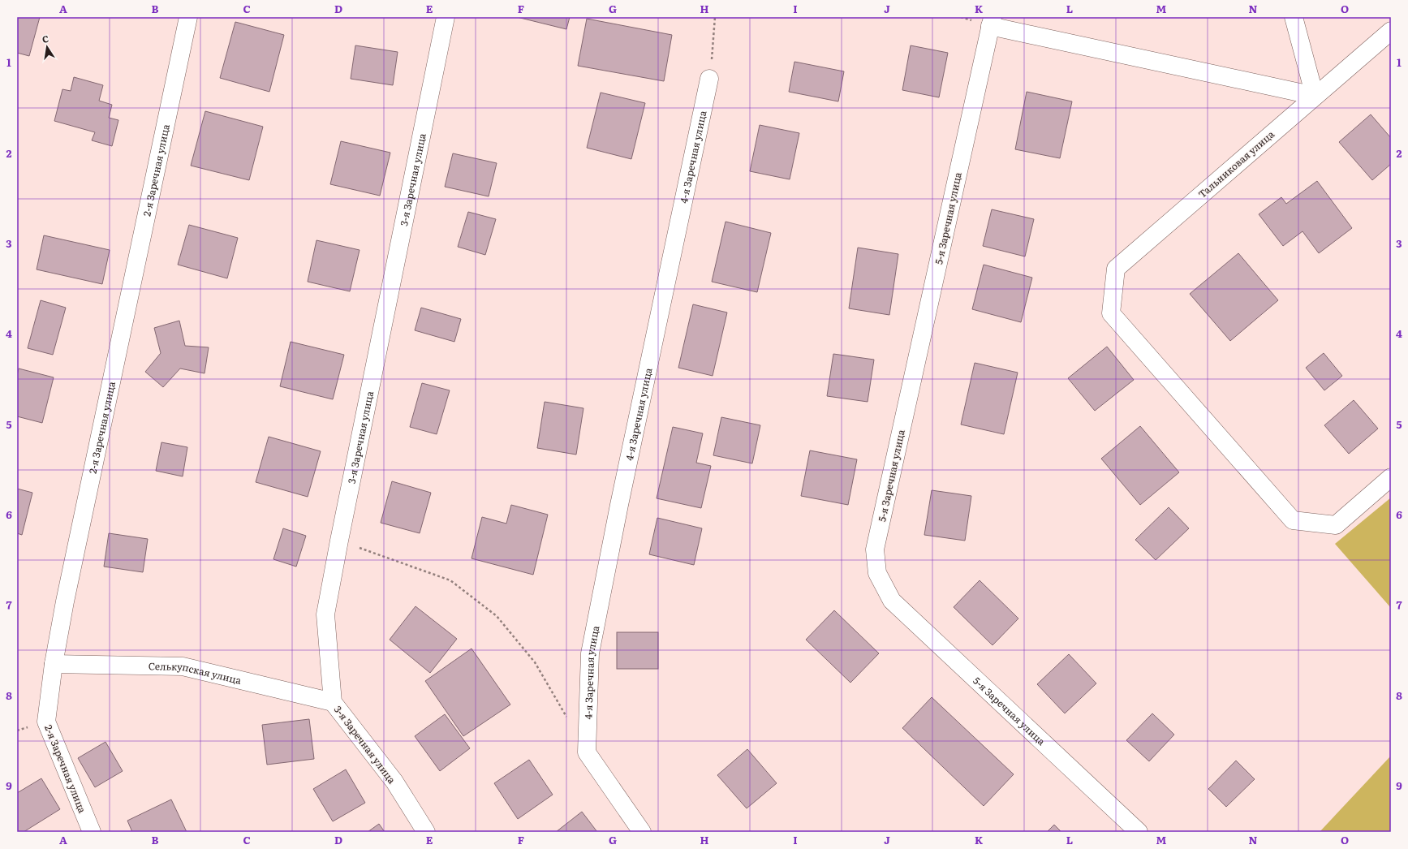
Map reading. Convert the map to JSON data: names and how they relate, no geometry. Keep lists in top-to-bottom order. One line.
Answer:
{"streets":{"street":["4-я Заречная улица","Тальниковая улица","2-я Заречная улица","3-я Заречная улица","5-я Заречная улица","Селькупская улица"]},"crossings":[["4-я Заречная улица","3-я Заречная улица"],["2-я Заречная улица","Селькупская улица"],["3-я Заречная улица","Селькупская улица"]],"north":"top","grid":{"columns":["A","B","C","D","E","F","G","H","I","J","K","L","M","N","O"],"rows":["1","2","3","4","5","6","7","8","9"]}}
